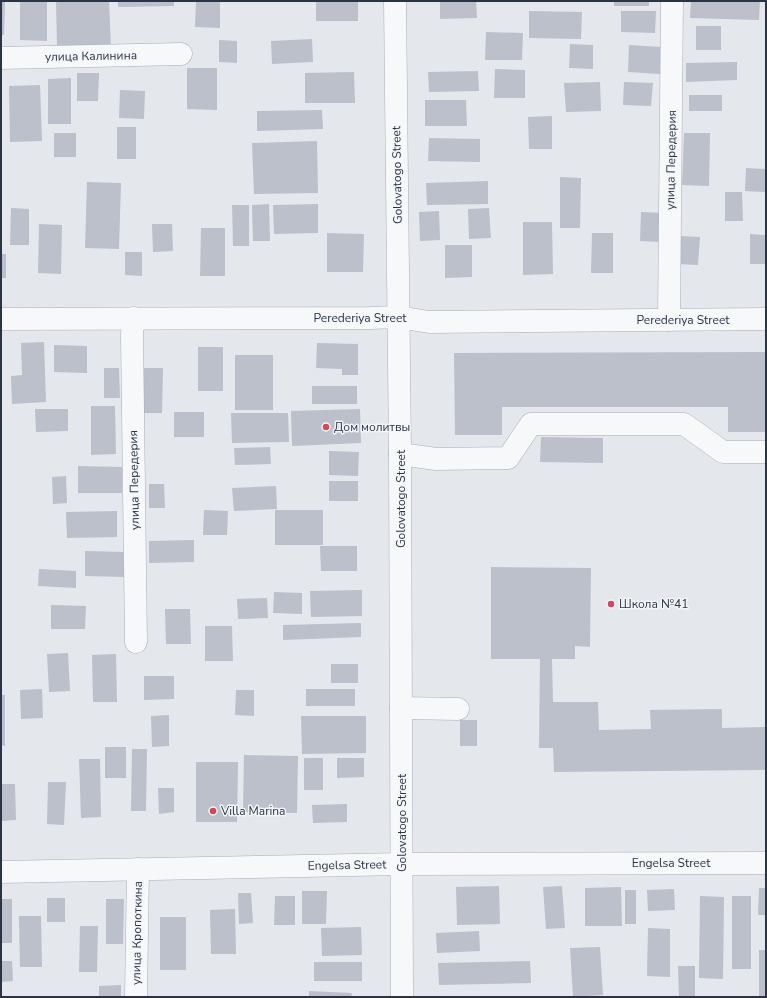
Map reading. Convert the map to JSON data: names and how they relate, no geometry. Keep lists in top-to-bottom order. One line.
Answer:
{"streets":{"street":["улица Калинина","улица Передерия","Golovatogo Street","Perederiya Street","Engelsa Street","улица Кропоткина"]},"crossings":[["улица Передерия","Perederiya Street"],["Golovatogo Street","Perederiya Street"],["Golovatogo Street","Engelsa Street"],["Engelsa Street","улица Кропоткина"]],"places":["Дом молитвы","Школа №41","Villa Marina"]}
